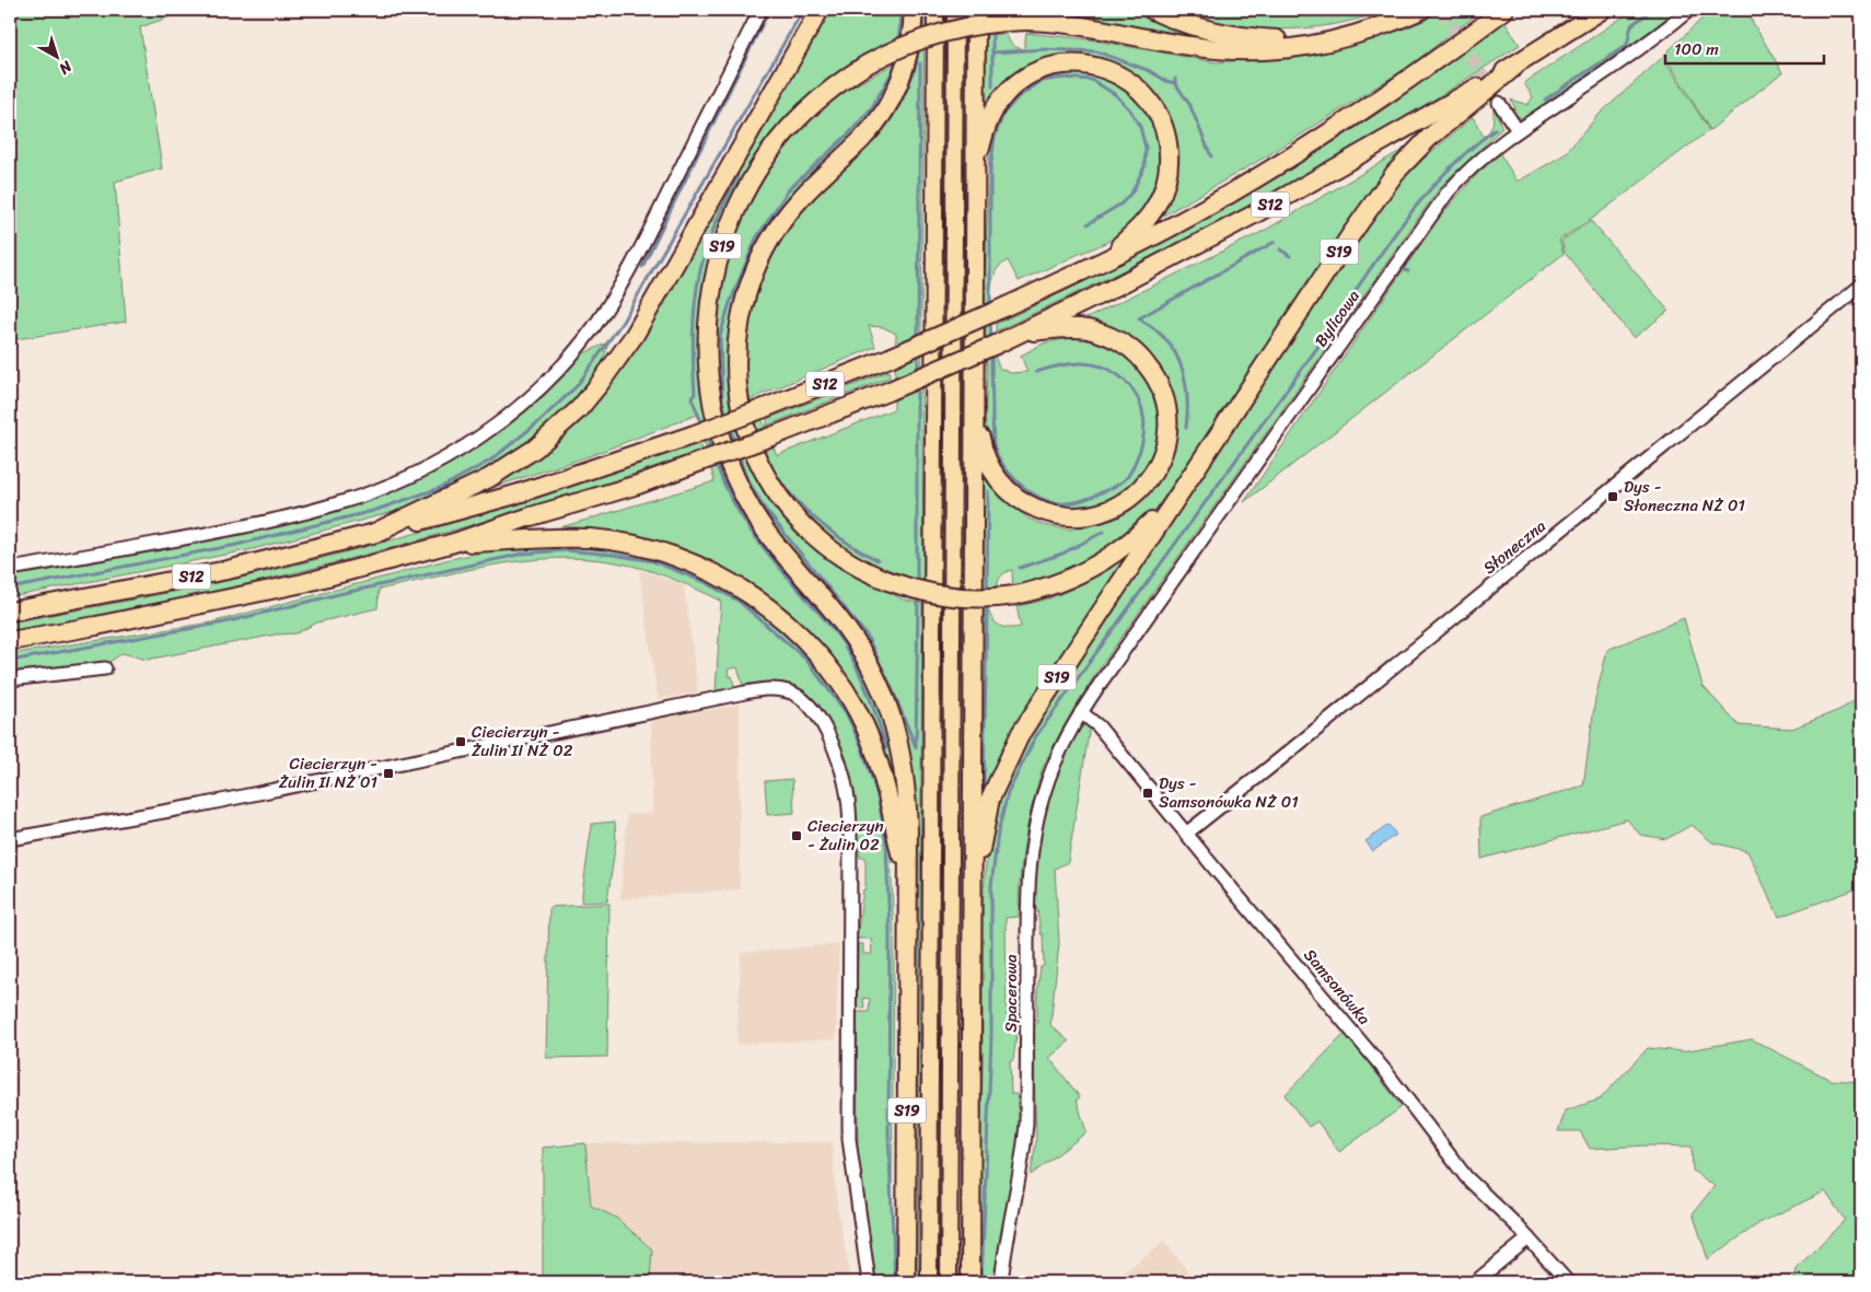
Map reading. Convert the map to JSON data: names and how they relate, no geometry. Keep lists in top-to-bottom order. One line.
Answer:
{"streets":{"highway":["S12","S19"],"street":["Bylicowa","Słoneczna","Samsonówka","Spacerowa"]},"crossings":[["S12","S19"],["Bylicowa","Samsonówka"],["Bylicowa","Spacerowa"],["Słoneczna","Samsonówka"],["Samsonówka","Spacerowa"]],"places":{"transit":["Dys - Słoneczna NŻ 01","Ciecierzyn - Żulin II NŻ 02","Ciecierzyn - Żulin II NŻ 01","Dys - Samsonówka NŻ 01","Ciecierzyn - Żulin 02"]},"scale_bar":"100 m","north":"bottom right"}
